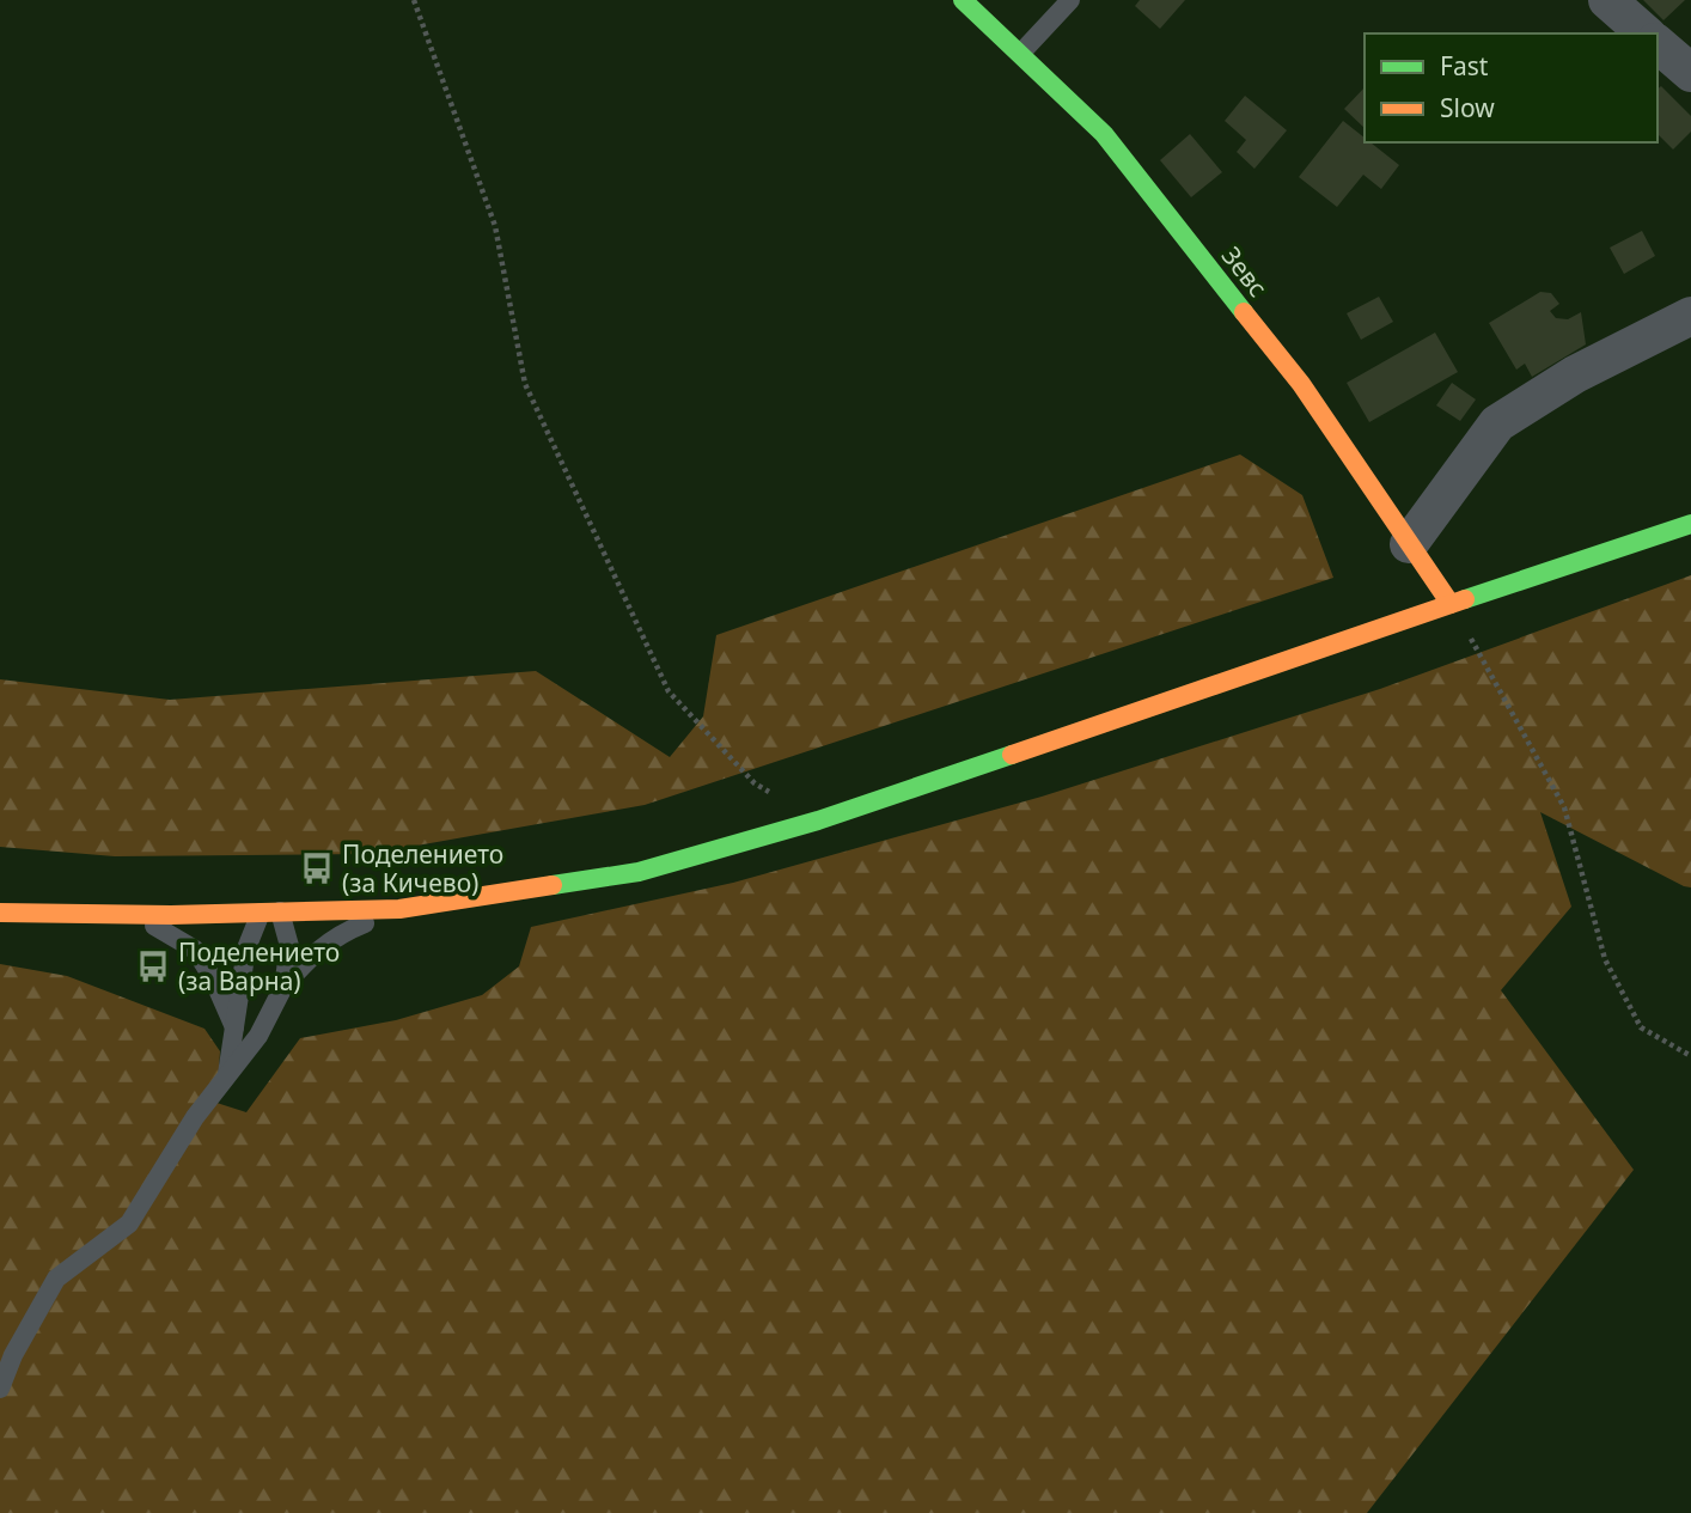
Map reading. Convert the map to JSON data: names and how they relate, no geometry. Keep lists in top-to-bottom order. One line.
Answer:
{"streets":{"street":["Зевс"]},"places":{"bus stop":["Поделението (за Кичево)","Поделението (за Варна)"]},"legend":["Fast","Slow"]}
